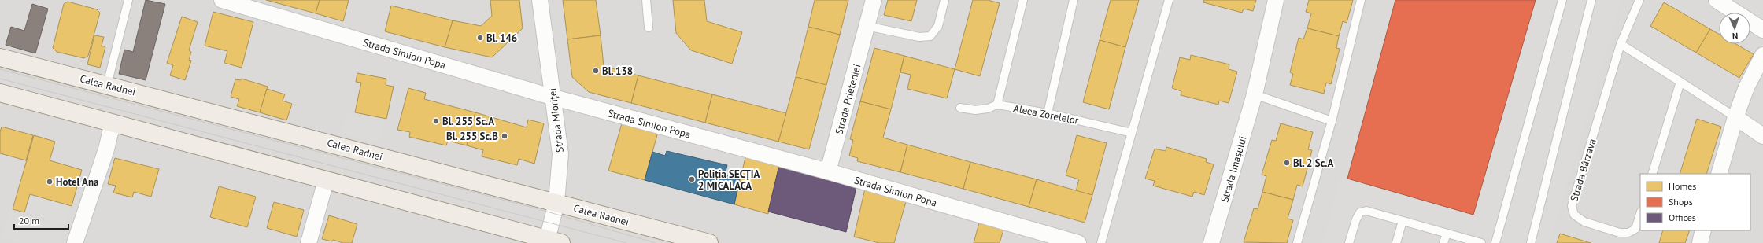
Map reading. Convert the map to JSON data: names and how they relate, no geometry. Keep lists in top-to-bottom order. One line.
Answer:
{"streets":{"main road":["Calea Radnei"],"street":["Strada Simion Popa","Strada Prieteniei","Strada Mioriței","Strada Imașului"],"lane":["Aleea Zorelelor","Strada Bârzava"]},"crossings":[["Strada Simion Popa","Strada Prieteniei"],["Strada Simion Popa","Strada Mioriței"],["Calea Radnei","Strada Mioriței"]],"places":["Bl. 146","Bl. 138","Bl. 255 Sc.A","Bl. 255 Sc.B","Bl. 2 Sc.A","Poliția SECŢIA 2 MICALACA","Hotel Ana"],"legend":["Homes","Shops","Offices"],"scale_bar":"20 m","north":"bottom"}
